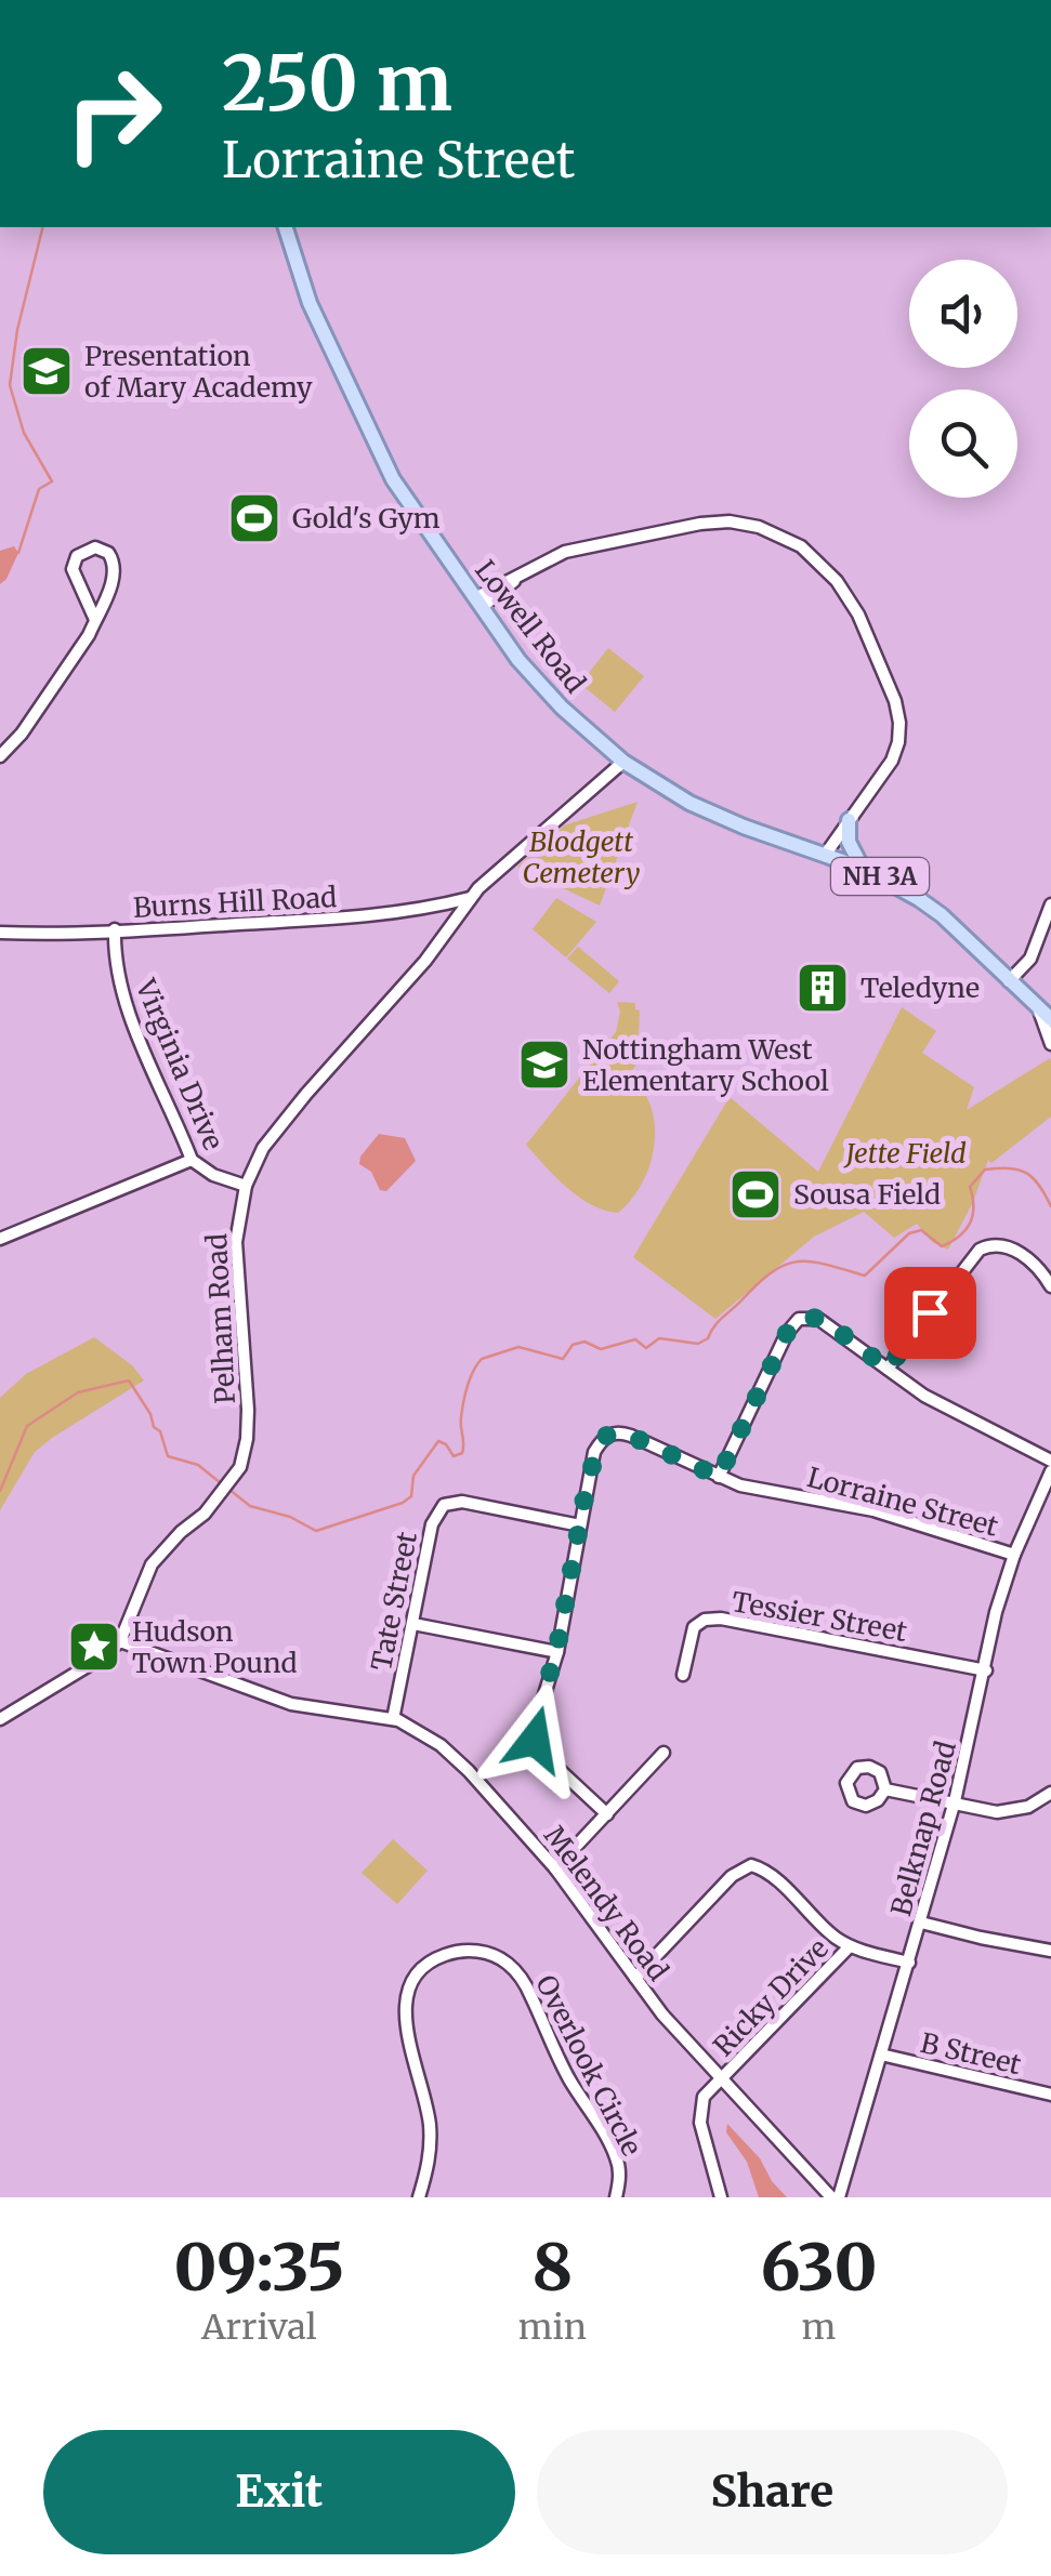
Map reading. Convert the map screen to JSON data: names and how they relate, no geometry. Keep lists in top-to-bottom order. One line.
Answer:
{"streets":{"main road":["Lowell Road","NH 3A"],"street":["Burns Hill Road","Virginia Drive","Pelham Road","Lorraine Street","Tate Street","Tessier Street","Belknap Road","Melendy Road","Ricky Drive","B Street","Overlook Circle"]},"crossings":[["Lowell Road","Pelham Road"],["Burns Hill Road","Virginia Drive"],["Burns Hill Road","Pelham Road"],["Virginia Drive","Pelham Road"],["Pelham Road","Melendy Road"],["Lorraine Street","Tate Street"],["Lorraine Street","Belknap Road"],["Tate Street","Melendy Road"],["Tessier Street","Belknap Road"],["Belknap Road","Melendy Road"],["Belknap Road","B Street"],["Melendy Road","Ricky Drive"]],"parks":["Blodgett Cemetery","Jette Field"],"places":{"school or university":["Presentation of Mary Academy","Nottingham West Elementary School"],"sports":["Gold's Gym","Sousa Field"],"building":["Teledyne"],"place":["Hudson Town Pound"]},"page":{"turn":["250 m","Lorraine Street"],"eta":["09:35","Arrival","8","min","630","m"],"buttons":["Exit","Share"]}}
